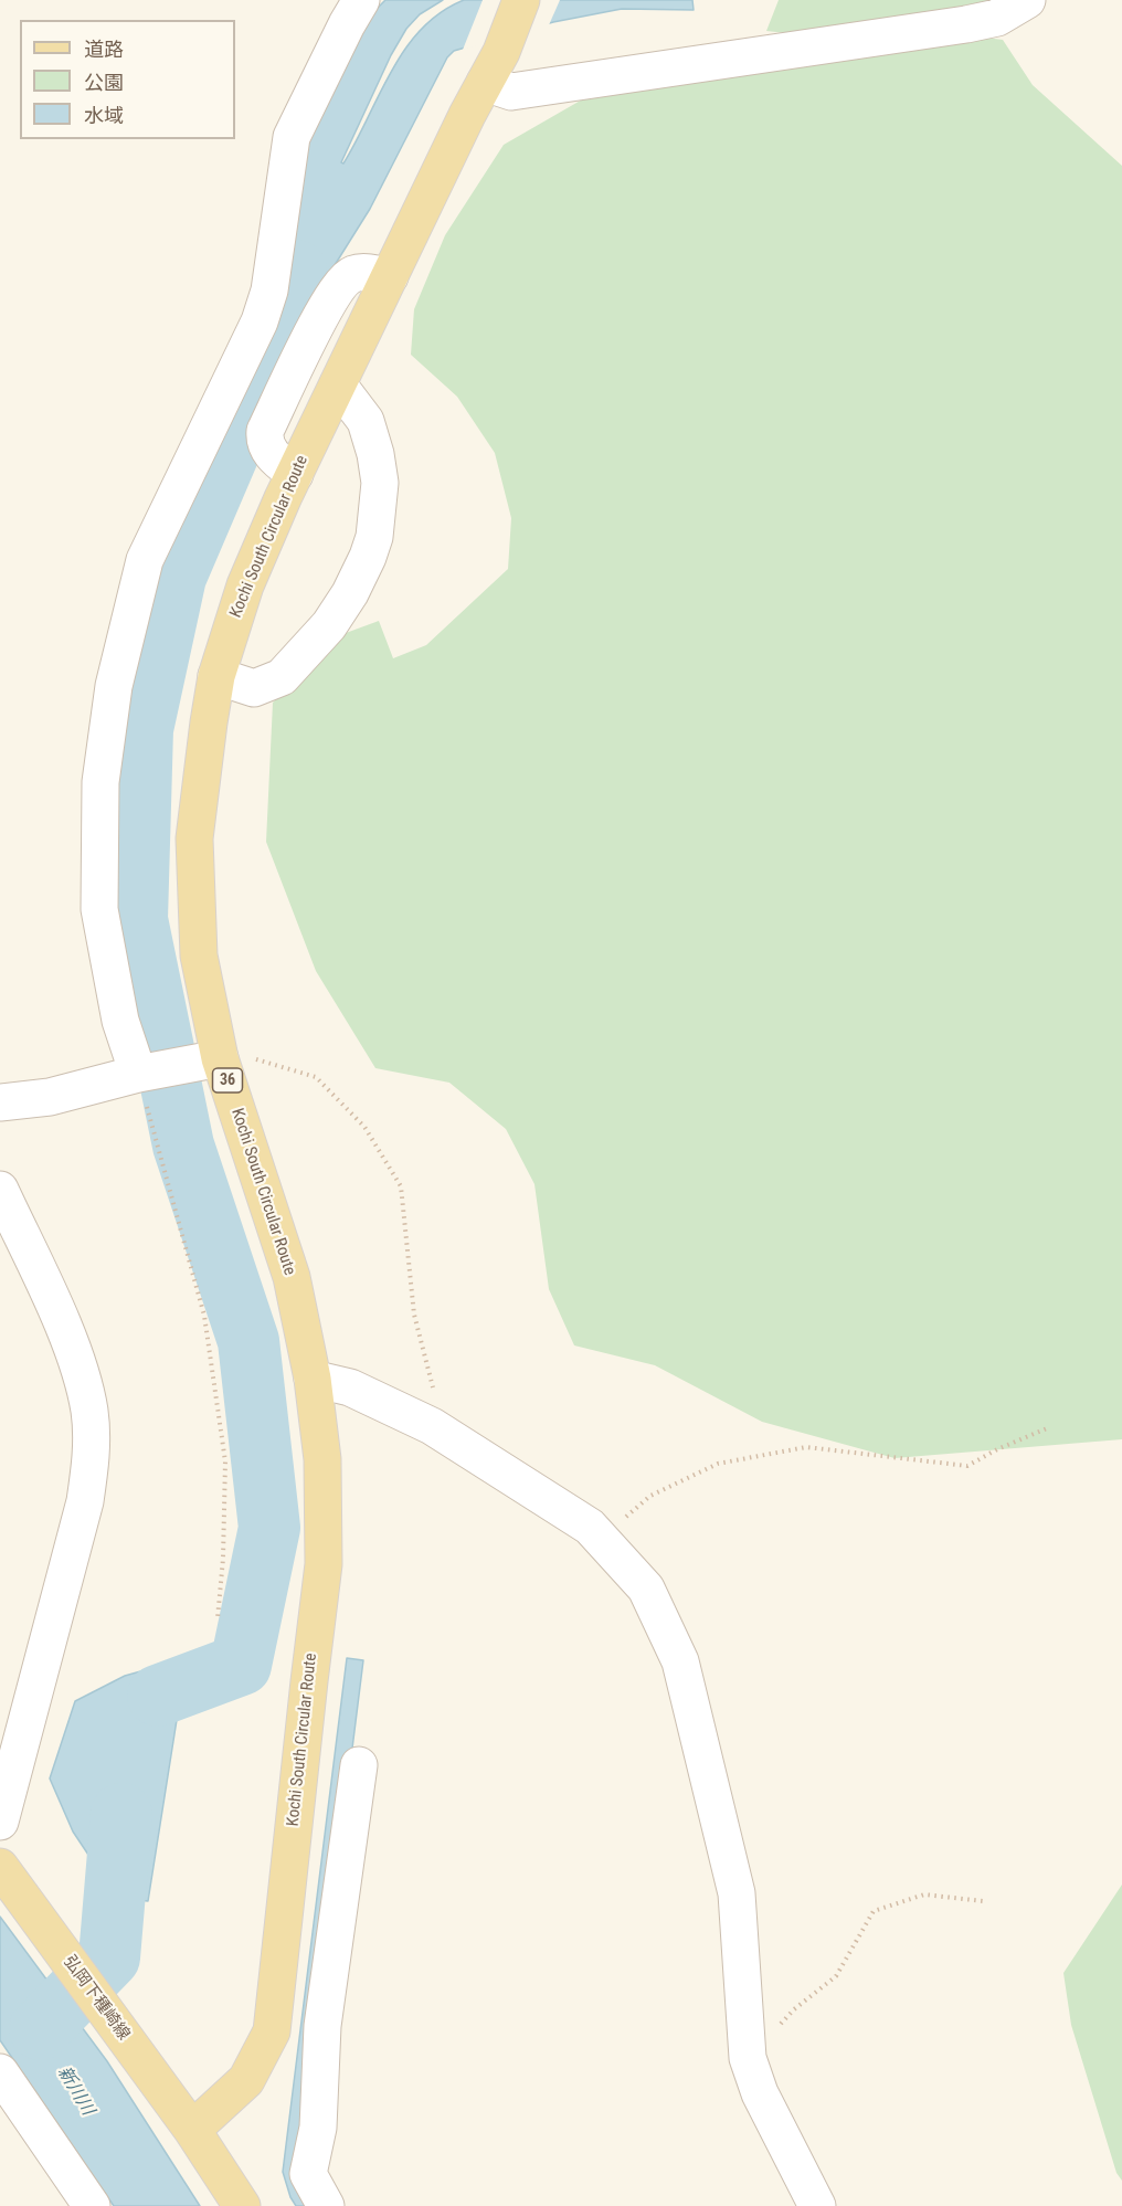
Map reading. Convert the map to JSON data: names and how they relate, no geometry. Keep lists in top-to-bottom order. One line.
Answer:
{"streets":{"main road":["Kochi South Circular Route","36","弘岡下種崎線"]},"crossings":[["Kochi South Circular Route","弘岡下種崎線"]],"water":["新川川"],"legend":["道路","公園","水域"]}
